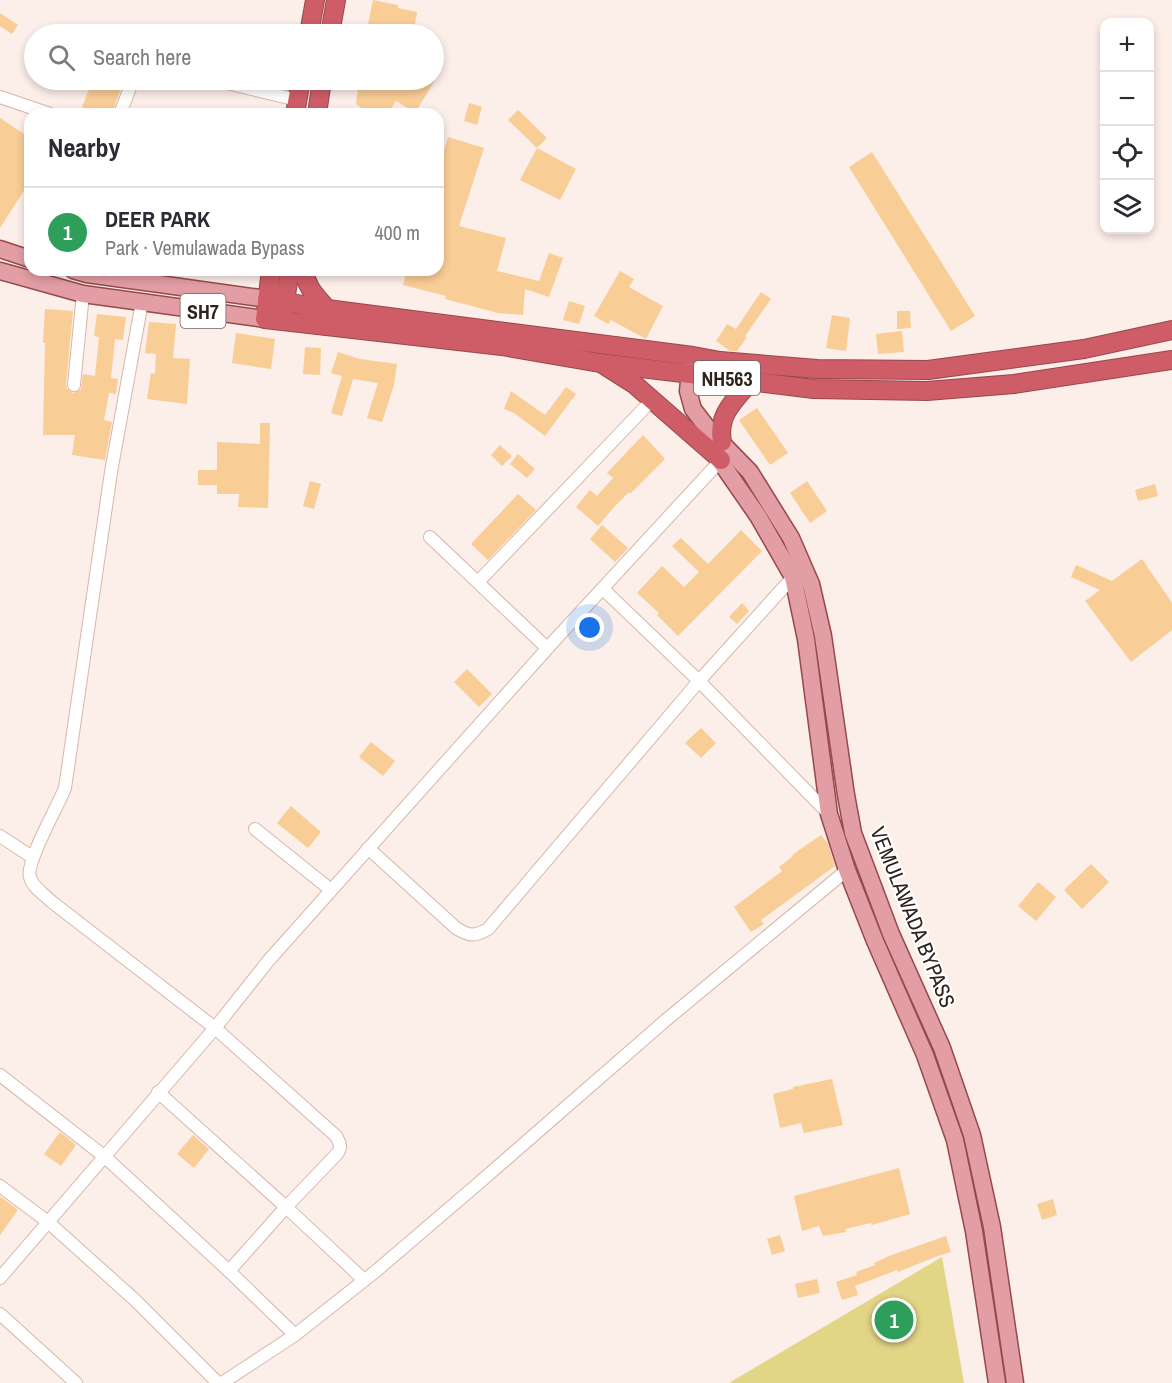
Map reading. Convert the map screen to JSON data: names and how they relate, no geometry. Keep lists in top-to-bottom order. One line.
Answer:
{"streets":{"highway":["NH563"],"main road":["SH7","VEMULAWADA BYPASS"]},"crossings":[["SH7","NH563"],["NH563","VEMULAWADA BYPASS"]],"page":{"map_buttons":["+","−"],"search":"Search here","heading":"Nearby","list":[{"mark":"1","name":"DEER PARK","note":"Park · Vemulawada Bypass","value":"400 m"}],"pins":"1"}}
